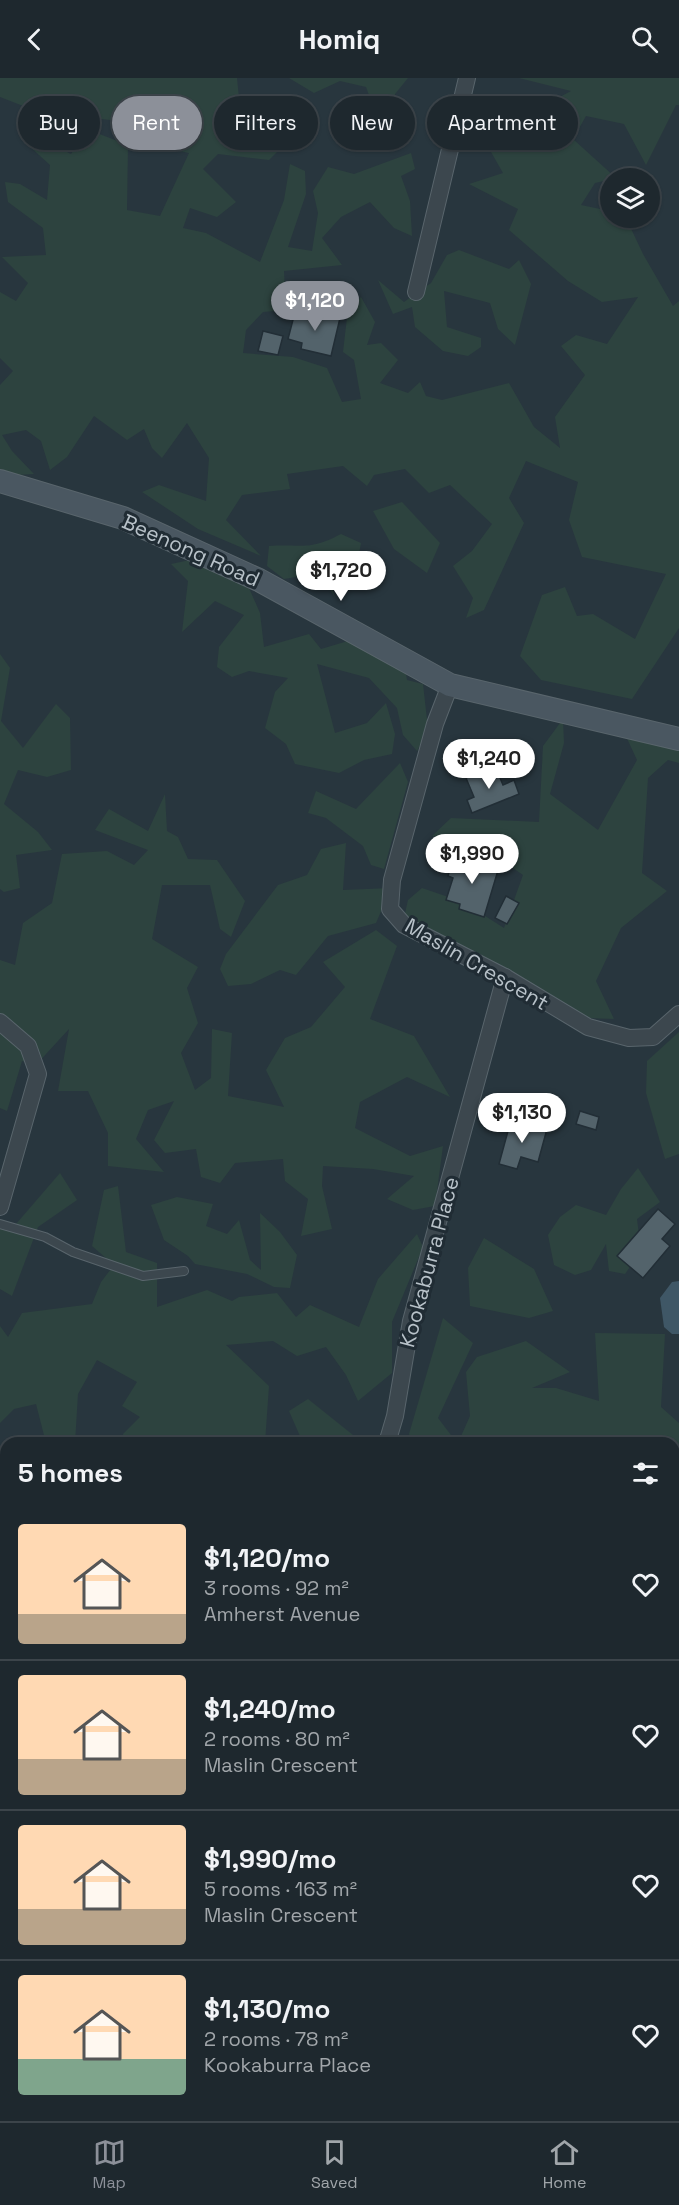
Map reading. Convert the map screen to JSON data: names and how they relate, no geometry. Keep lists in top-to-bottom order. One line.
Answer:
{"streets":{"street":["Beenong Road","Maslin Crescent","Kookaburra Place"]},"crossings":[["Beenong Road","Maslin Crescent"],["Maslin Crescent","Kookaburra Place"]],"page":{"header":"Homiq","chip":["Buy","Rent","Filters","New","Apartment"],"price":["$1,120","$1,720","$1,240","$1,990","$1,130"],"heading":"5 homes","list":[{"name":"$1,120/mo","note":"3 rooms · 92 m² · Amherst Avenue"},{"name":"$1,240/mo","note":"2 rooms · 80 m² · Maslin Crescent"},{"name":"$1,990/mo","note":"5 rooms · 163 m² · Maslin Crescent"},{"name":"$1,130/mo","note":"2 rooms · 78 m² · Kookaburra Place"}],"tabs":["Map","Saved","Home"]}}
